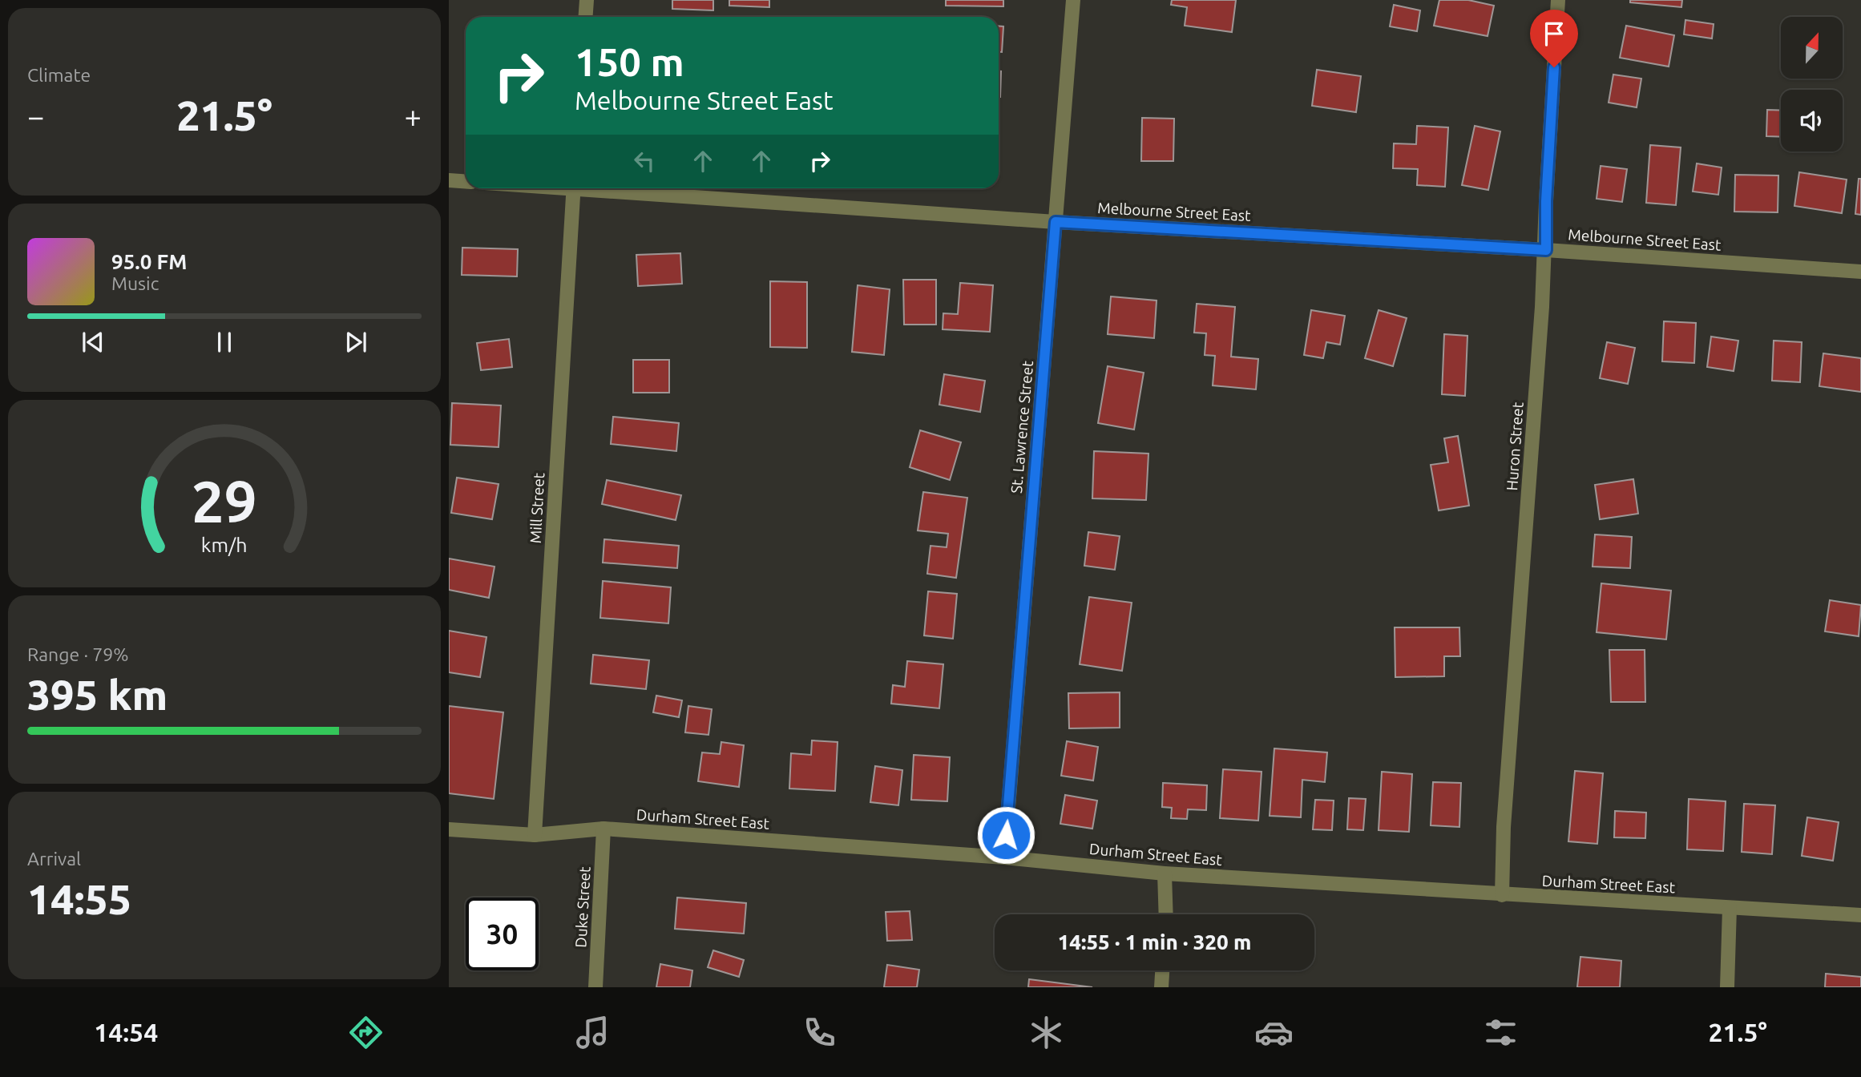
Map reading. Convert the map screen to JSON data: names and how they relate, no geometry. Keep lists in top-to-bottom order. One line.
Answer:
{"streets":{"street":["Melbourne Street East","St. Lawrence Street","Huron Street","Mill Street","Durham Street East","Duke Street"]},"crossings":[["Melbourne Street East","St. Lawrence Street"],["Melbourne Street East","Huron Street"],["St. Lawrence Street","Durham Street East"],["Huron Street","Durham Street East"],["Mill Street","Durham Street East"],["Durham Street East","Duke Street"]],"north":"top","page":{"tile":["Climate",["Range · 79%","395 km"],["Arrival","14:55"]],"turn":["150 m","Melbourne Street East"],"heat":["−","21.5°","+"],"song":["95.0 FM","Music"],"limit":"30","trip":"14:55 · 1 min · 320 m","tabs":["14:54","21.5°"],"gauge":["29","km/h"]}}
